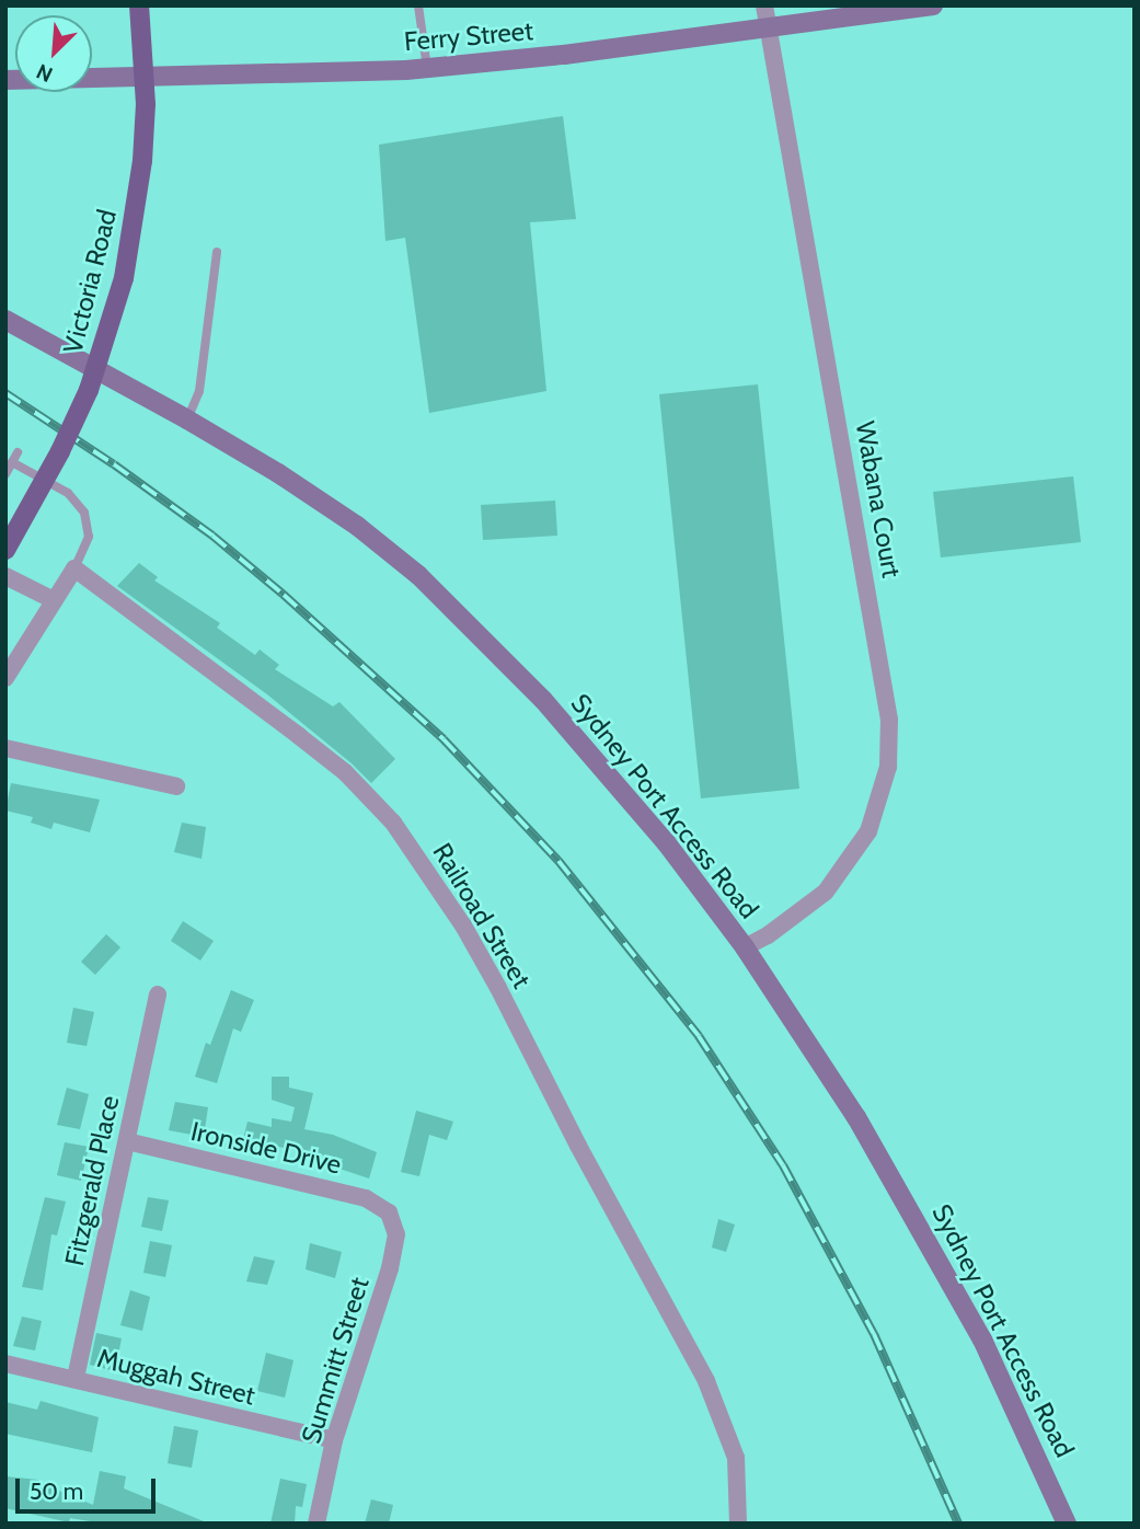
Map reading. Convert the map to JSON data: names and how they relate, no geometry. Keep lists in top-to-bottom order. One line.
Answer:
{"streets":{"main road":["Victoria Road"],"street":["Ferry Street","Wabana Court","Sydney Port Access Road","Railroad Street","Ironside Drive","Fitzgerald Place","Summitt Street","Muggah Street"]},"crossings":[["Ferry Street","Wabana Court"],["Wabana Court","Sydney Port Access Road"],["Ironside Drive","Fitzgerald Place"],["Ironside Drive","Summitt Street"],["Fitzgerald Place","Muggah Street"],["Summitt Street","Muggah Street"]],"scale_bar":"50 m","north":"bottom left"}
